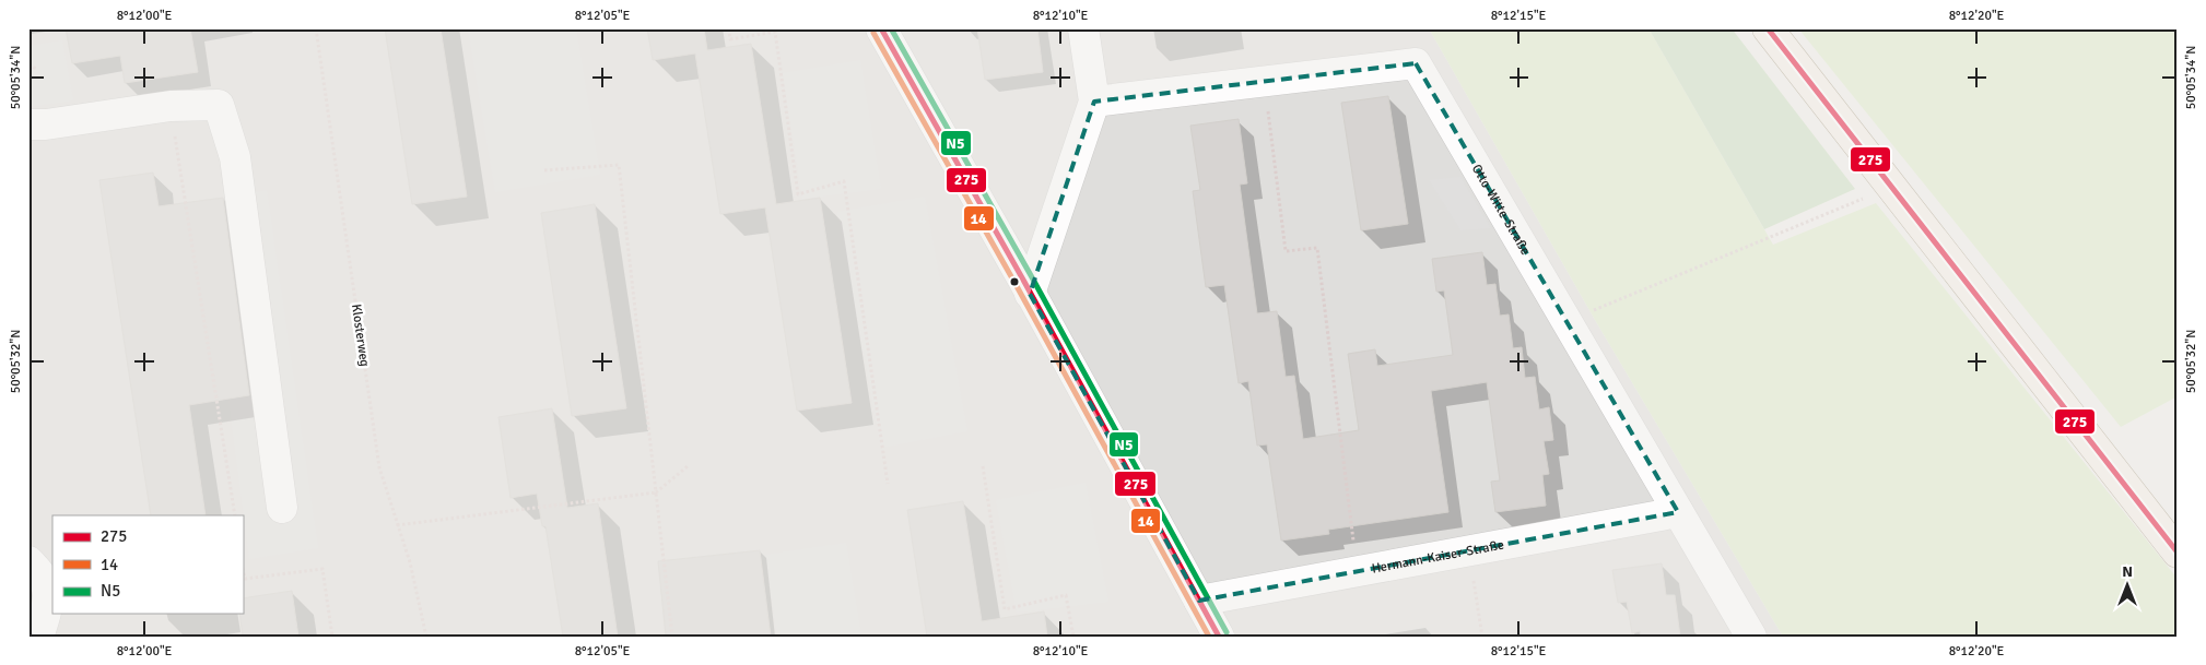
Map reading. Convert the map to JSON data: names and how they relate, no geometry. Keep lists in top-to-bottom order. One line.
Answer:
{"streets":{"street":["Otto-Witte-Straße","Hermann-Kaiser-Straße"],"path":["Klosterweg"]},"crossings":[["Otto-Witte-Straße","Hermann-Kaiser-Straße"]],"lines":["transit line 275","transit line N5","transit line 14"],"legend":["275","14","N5"],"north":"top","coordinates":["8°12'00\"E","8°12'05\"E","8°12'10\"E","8°12'15\"E","8°12'20\"E","50°05'34\"N","50°05'32\"N"]}
